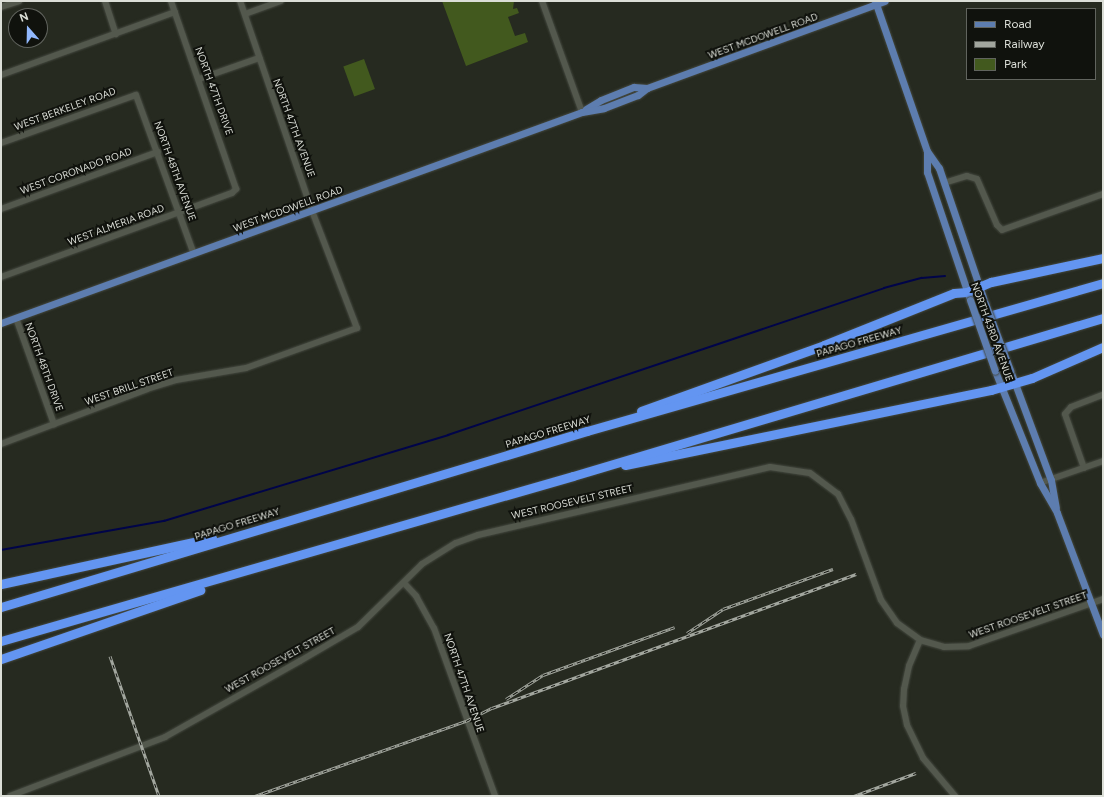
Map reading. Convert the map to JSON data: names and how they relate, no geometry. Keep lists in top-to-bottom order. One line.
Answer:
{"streets":{"highway":["PAPAGO FREEWAY"],"main road":["WEST MCDOWELL ROAD","NORTH 43RD AVENUE"],"street":["NORTH 47TH DRIVE","WEST BERKELEY ROAD","NORTH 47TH AVENUE","WEST CORONADO ROAD","NORTH 48TH AVENUE","WEST ALMERIA ROAD","NORTH 48TH DRIVE","WEST BRILL STREET","WEST ROOSEVELT STREET"]},"crossings":[["WEST MCDOWELL ROAD","NORTH 47TH AVENUE"],["WEST MCDOWELL ROAD","NORTH 48TH AVENUE"],["WEST MCDOWELL ROAD","NORTH 43RD AVENUE"],["WEST MCDOWELL ROAD","NORTH 48TH DRIVE"],["NORTH 47TH DRIVE","WEST ALMERIA ROAD"],["WEST BERKELEY ROAD","NORTH 48TH AVENUE"],["NORTH 47TH AVENUE","WEST BRILL STREET"],["NORTH 47TH AVENUE","WEST ROOSEVELT STREET"],["WEST CORONADO ROAD","NORTH 48TH AVENUE"],["NORTH 48TH AVENUE","WEST ALMERIA ROAD"],["NORTH 43RD AVENUE","WEST ROOSEVELT STREET"],["NORTH 48TH DRIVE","WEST BRILL STREET"]],"legend":["Road","Railway","Park"],"north":"top"}
